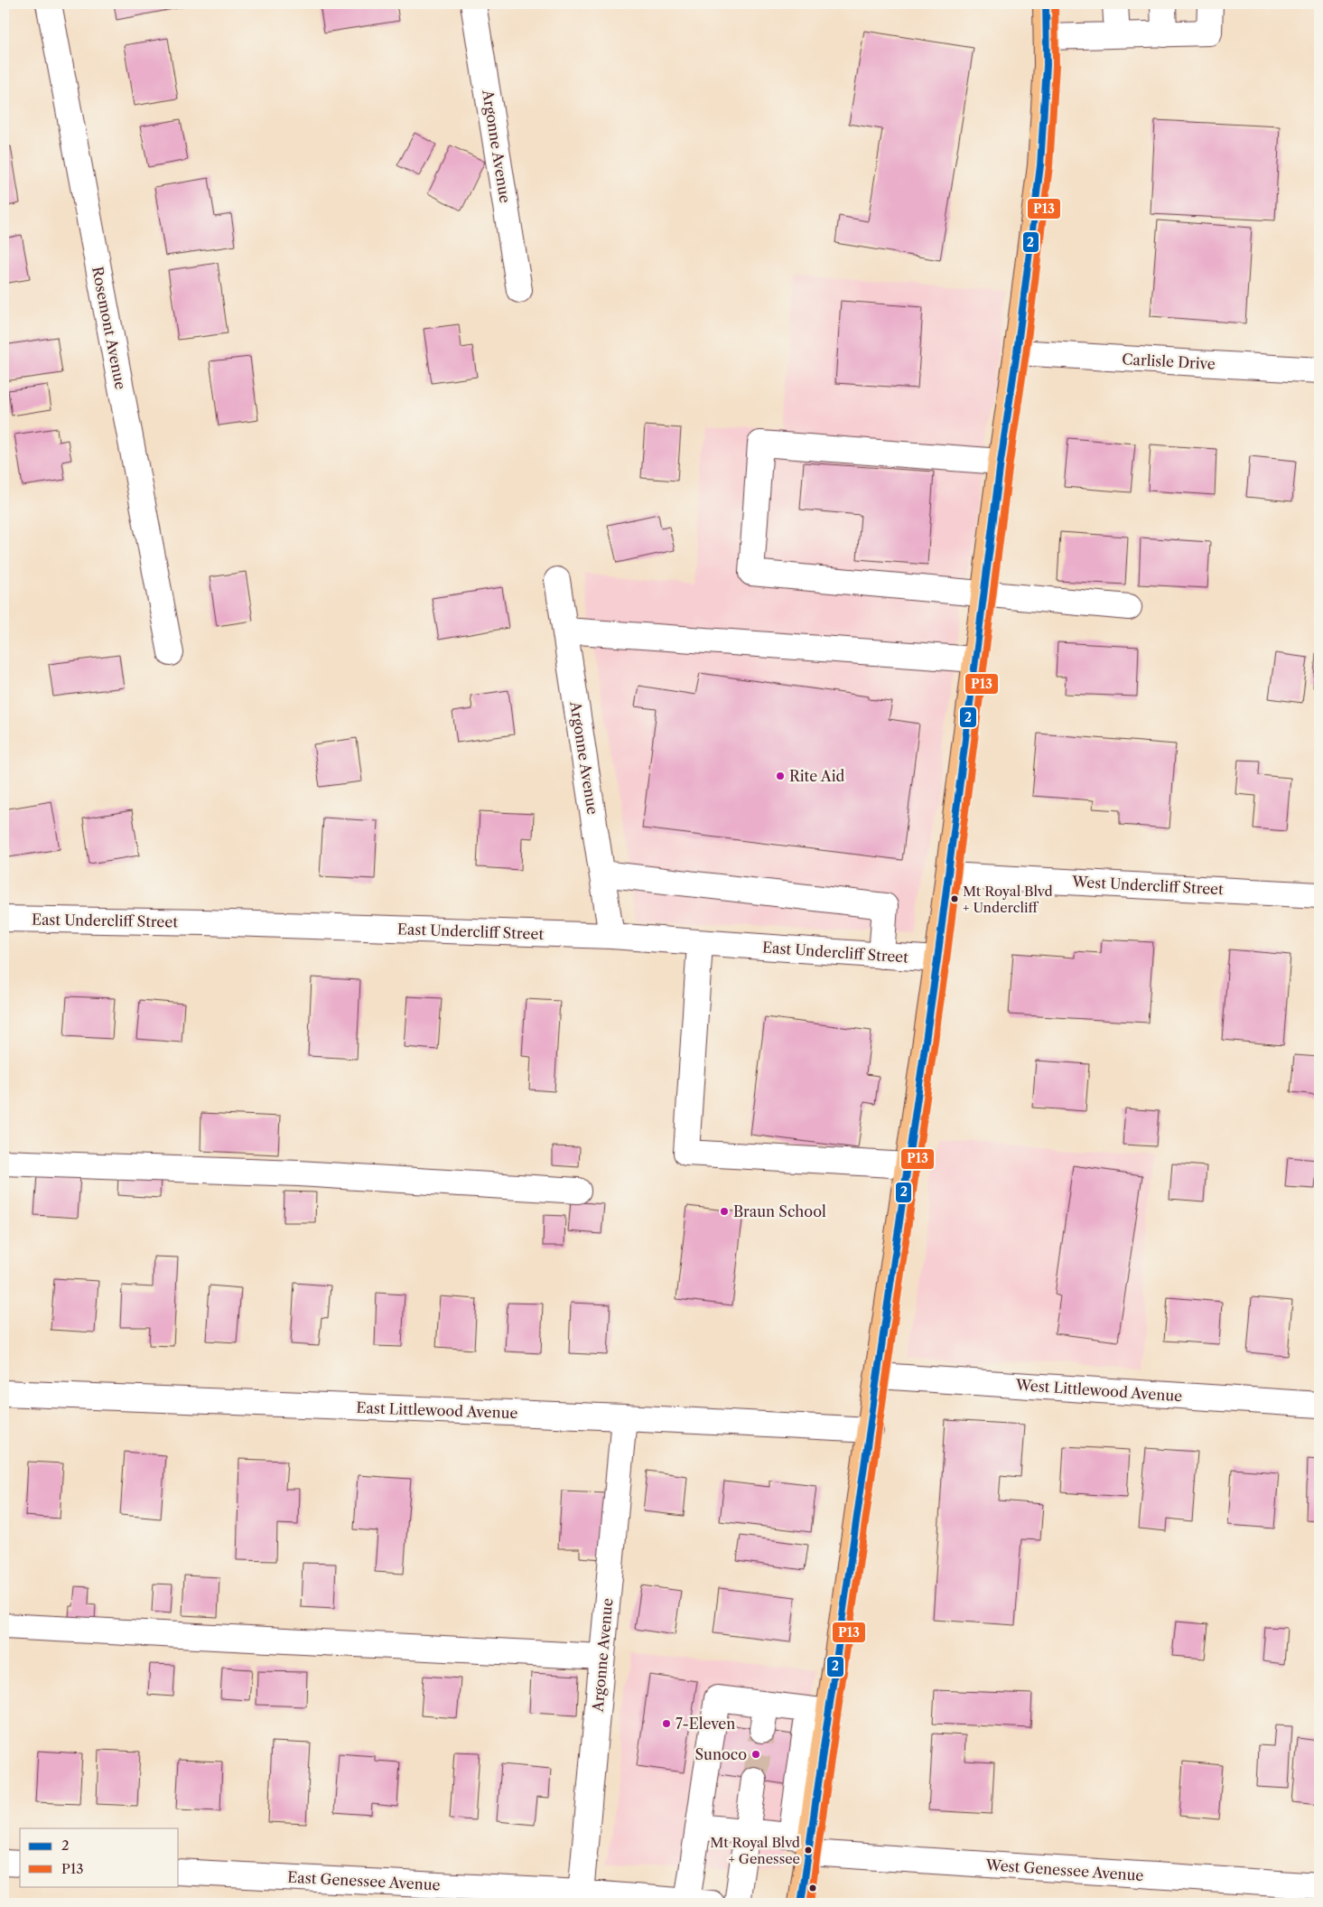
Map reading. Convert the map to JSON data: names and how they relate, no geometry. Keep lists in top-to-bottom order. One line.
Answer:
{"streets":{"street":["Argonne Avenue","Rosemont Avenue","Carlisle Drive","West Undercliff Street","East Undercliff Street","West Littlewood Avenue","East Littlewood Avenue","West Genessee Avenue","East Genessee Avenue"]},"crossings":[["Argonne Avenue","East Undercliff Street"],["Argonne Avenue","East Littlewood Avenue"],["Argonne Avenue","East Genessee Avenue"]],"places":["Rite Aid","Mt Royal Blvd + Undercliff","Braun School","7-Eleven","Sunoco","Mt Royal Blvd + Genessee"],"lines":["transit line 2","transit line P13"],"legend":["2","P13"]}
